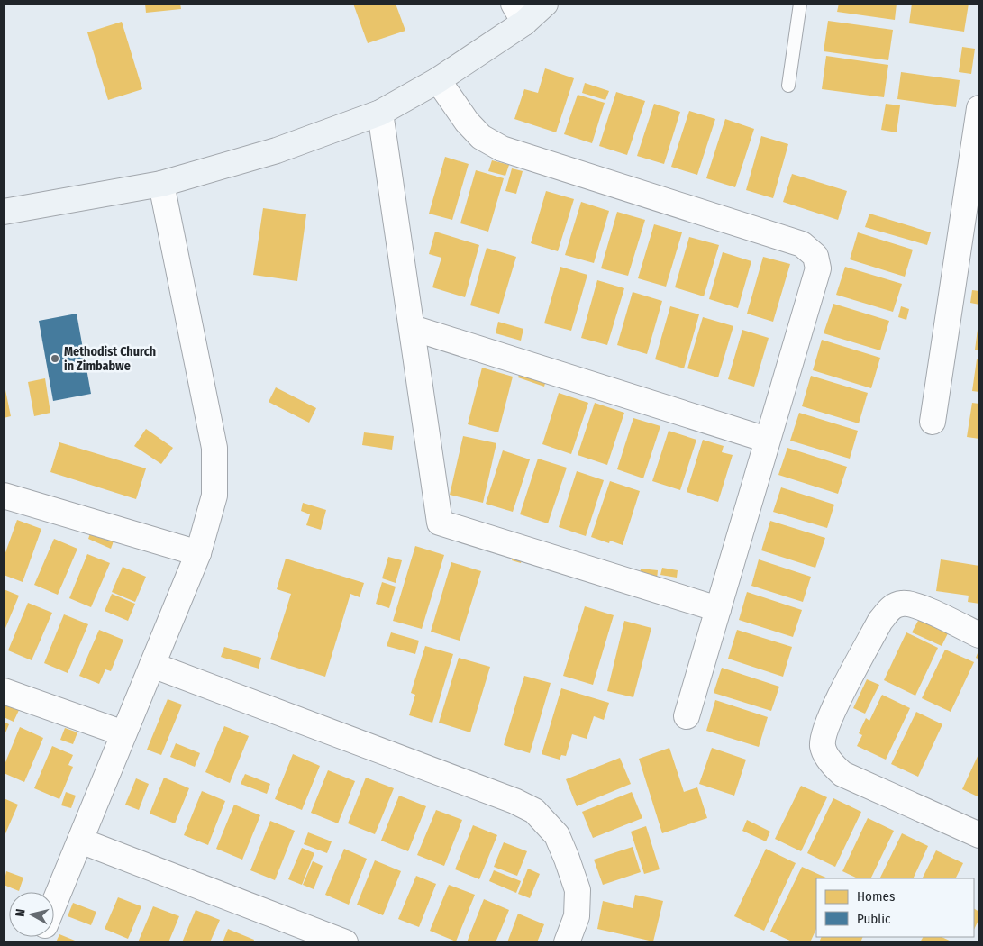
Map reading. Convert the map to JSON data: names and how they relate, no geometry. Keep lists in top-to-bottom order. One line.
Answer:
{"places":["Methodist Church in Zimbabwe"],"legend":["Homes","Public"],"north":"left"}
